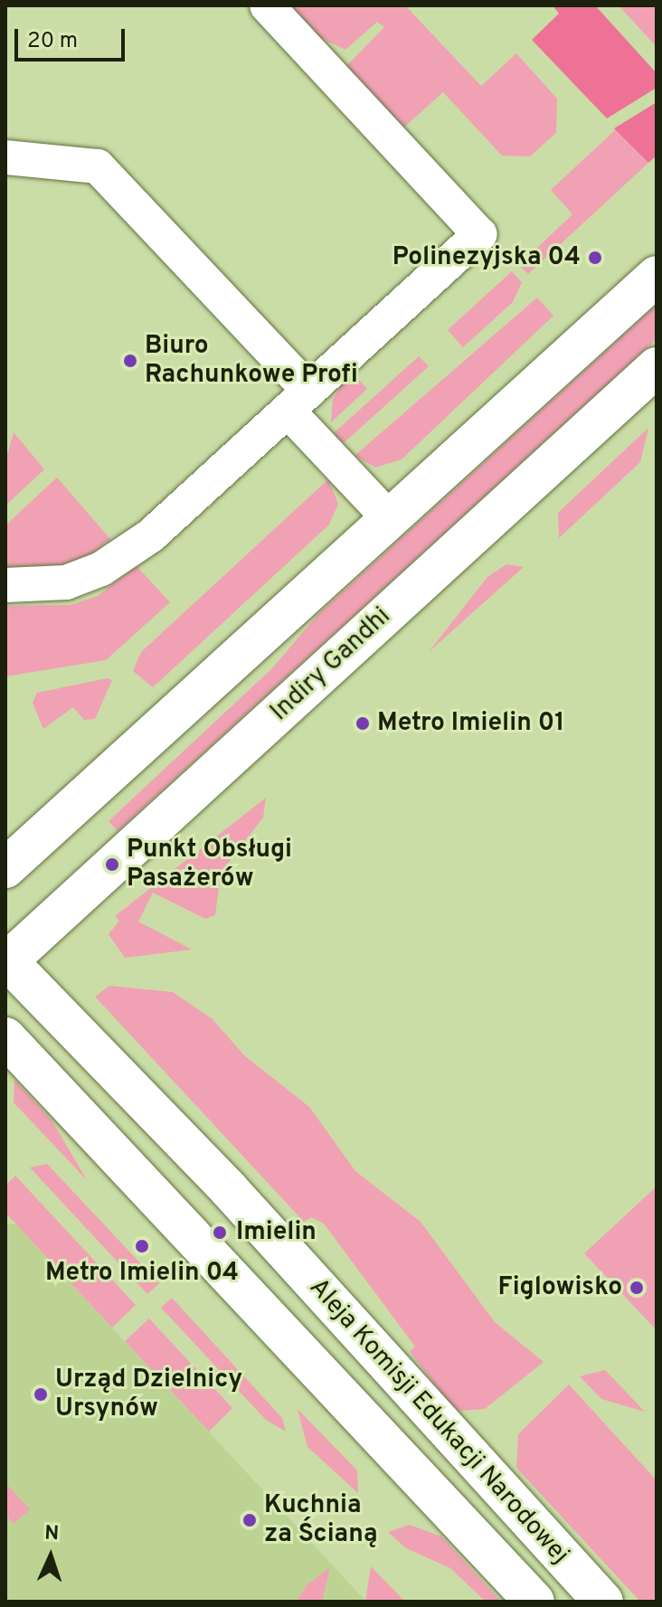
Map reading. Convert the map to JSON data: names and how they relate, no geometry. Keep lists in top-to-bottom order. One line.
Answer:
{"streets":{"street":["Indiry Gandhi","Aleja Komisji Edukacji Narodowej"]},"crossings":[["Indiry Gandhi","Aleja Komisji Edukacji Narodowej"]],"places":["Polinezyjska 04","Biuro Rachunkowe Profi","Metro Imielin 01","Punkt Obsługi Pasażerów","Imielin","Metro Imielin 04","Figlowisko","Urząd Dzielnicy Ursynów","Kuchnia za Ścianą"],"scale_bar":"20 m","north":"top"}
